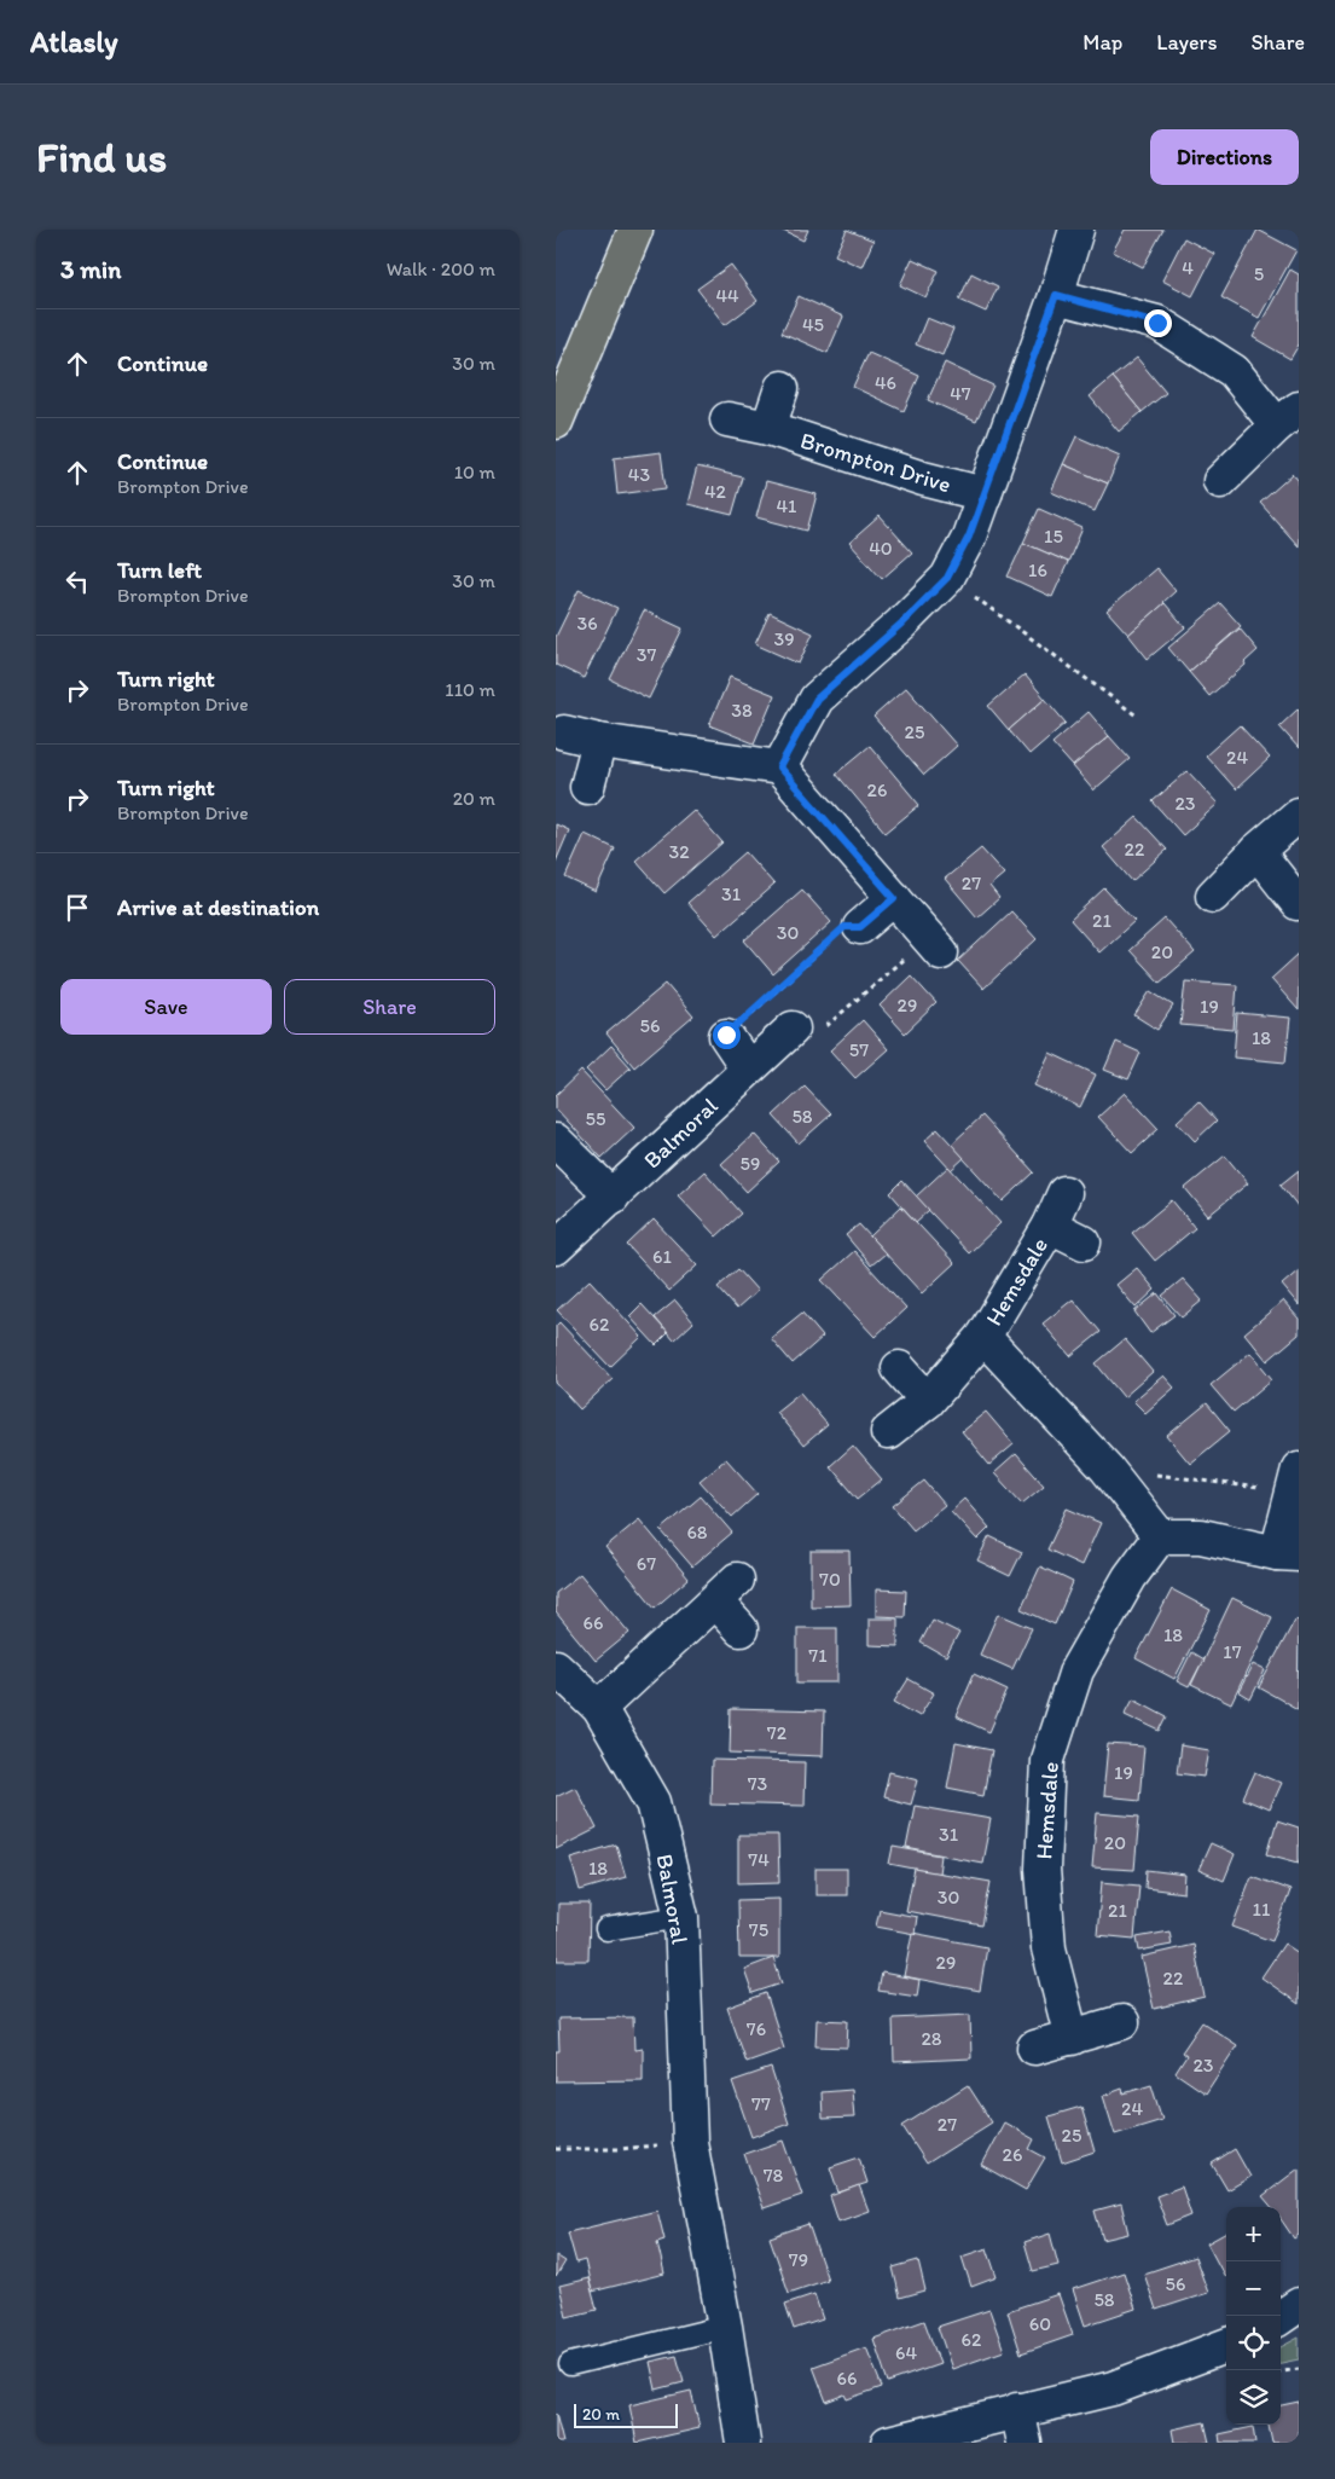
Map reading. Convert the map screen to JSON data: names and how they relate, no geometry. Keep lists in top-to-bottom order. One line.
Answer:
{"streets":{"street":["Brompton Drive","Balmoral","Hemsdale"]},"house_numbers":["4","5","44","45","46","47","43","42","41","15","40","16","36","39","37","38","25","24","26","23","22","32","27","31","21","30","20","29","19","56","18","57","58","55","59","61","62","68","67","70","66","18","17","71","72","19","73","31","20","74","18","30","11","21","75","29","22","76","28","23","77","24","27","25","26","78","79","56","58","60","62","64","66"],"scale_bar":"20 m","page":{"header":"Atlasly","nav":["Map","Layers","Share"],"buttons":["Directions",["Save","Share"]],"title":"Find us","heading":["3 min","Walk · 200 m"],"list":[["Continue","30 m"],["Continue","Brompton Drive","10 m"],["Turn left","Brompton Drive","30 m"],["Turn right","Brompton Drive","110 m"],["Turn right","Brompton Drive","20 m"],"Arrive at destination"],"map_buttons":["+","−"],"scale":"20 m"}}
